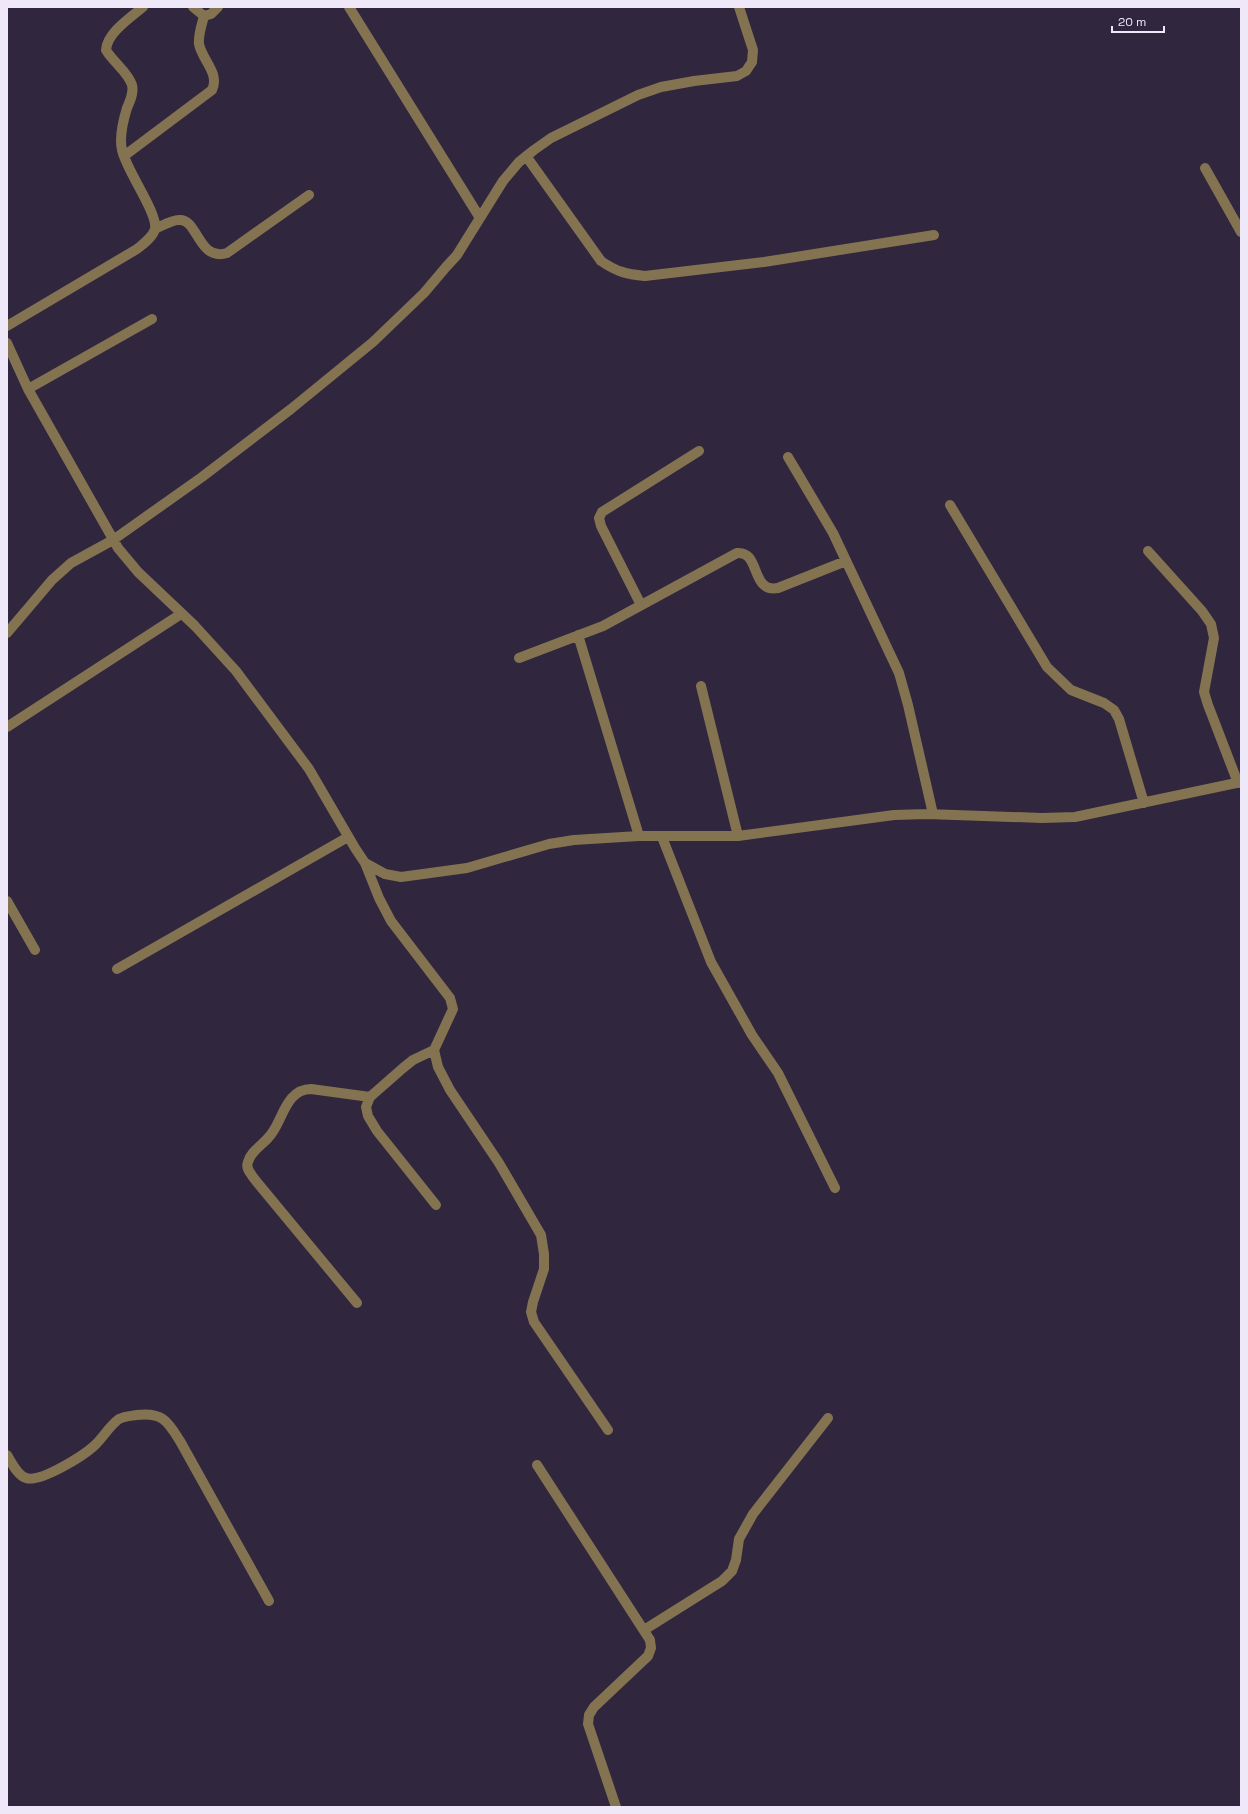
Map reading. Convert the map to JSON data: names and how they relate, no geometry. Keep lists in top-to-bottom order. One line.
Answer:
{"scale_bar":"20 m"}
